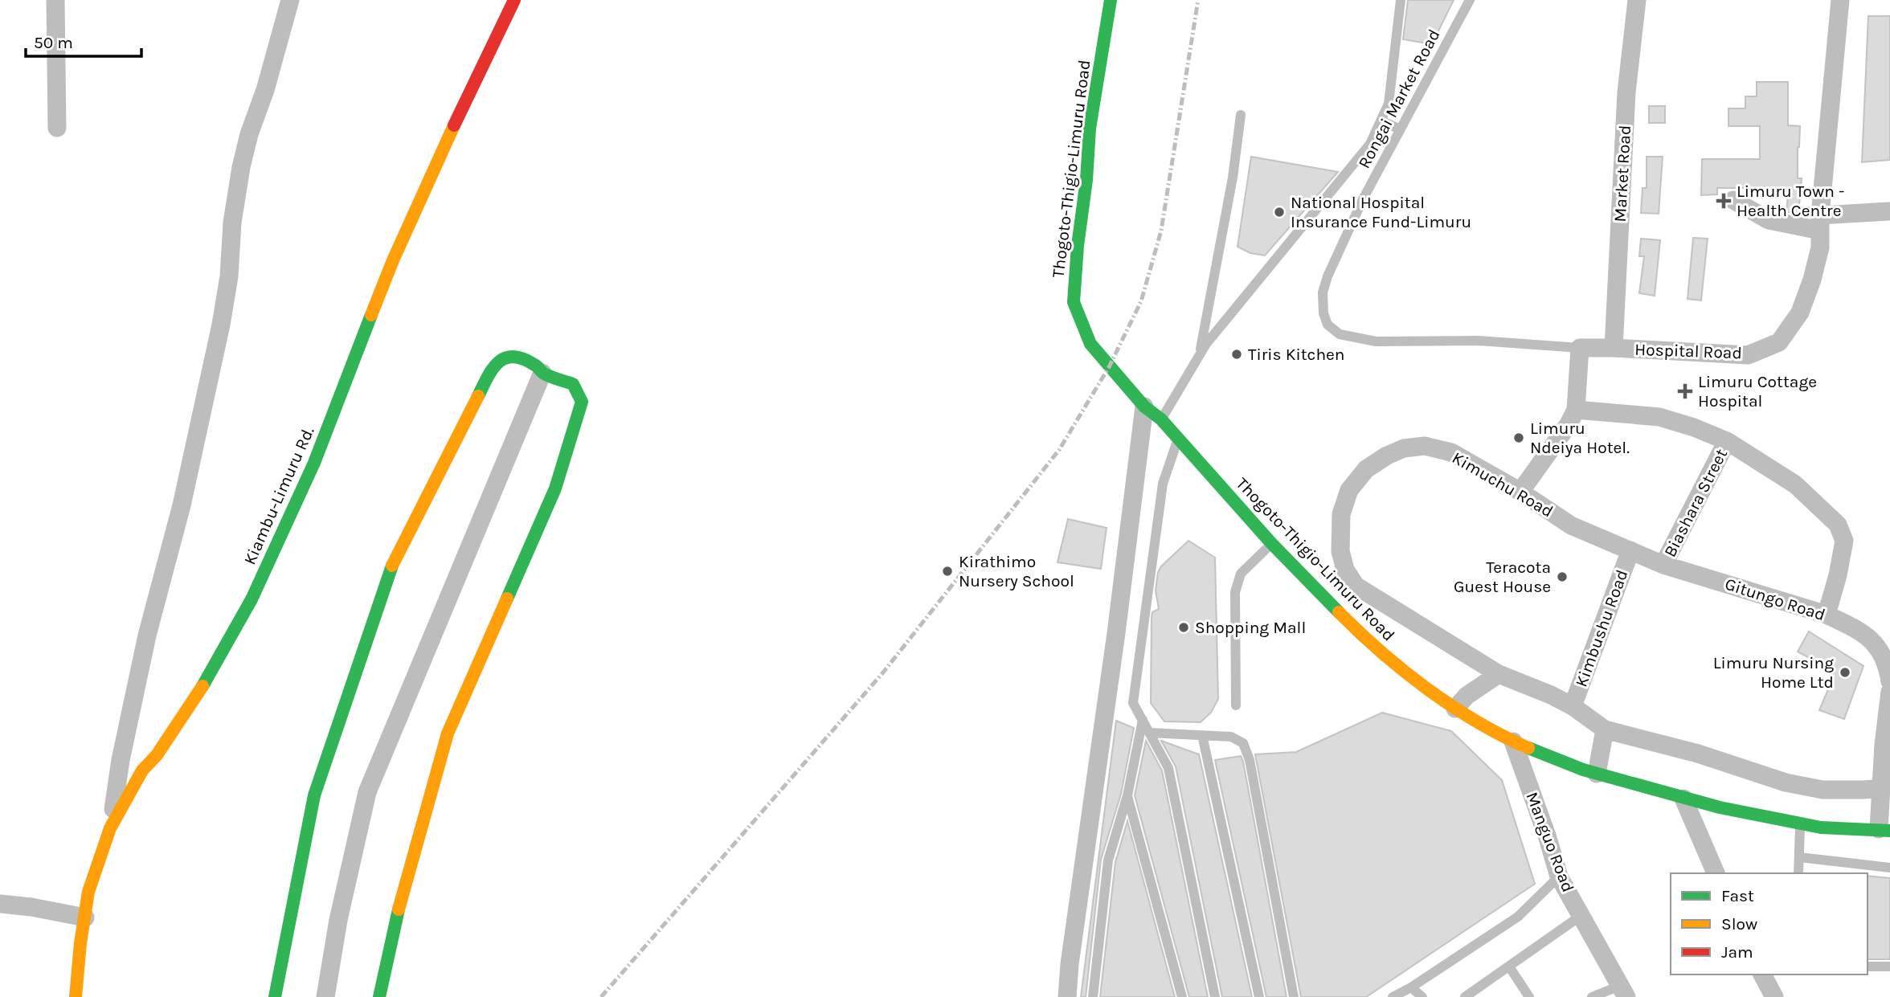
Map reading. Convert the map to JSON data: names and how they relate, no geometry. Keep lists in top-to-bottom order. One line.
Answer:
{"streets":{"main road":["Thogoto-Thigio-Limuru Road","Kiambu-Limuru Rd."],"street":["Market Road","Hospital Road","Kimuchu Road","Biashara Street","Gitungo Road","Kimbushu Road","Manguo Road"],"lane":["Rongai Market Road"]},"crossings":[["Rongai Market Road","Thogoto-Thigio-Limuru Road"],["Rongai Market Road","Hospital Road"],["Thogoto-Thigio-Limuru Road","Manguo Road"],["Market Road","Hospital Road"],["Kimuchu Road","Gitungo Road"],["Kimuchu Road","Kimbushu Road"],["Biashara Street","Gitungo Road"],["Gitungo Road","Kimbushu Road"]],"places":{"health":["Limuru Town - Health Centre","Limuru Cottage Hospital"],"other":["National Hospital Insurance Fund-Limuru","Tiris Kitchen","Limuru Ndeiya Hotel.","Kirathimo Nursery School","Teracota Guest House","Shopping Mall","Limuru Nursing Home Ltd"]},"legend":["Fast","Slow","Jam"],"scale_bar":"50 m"}
